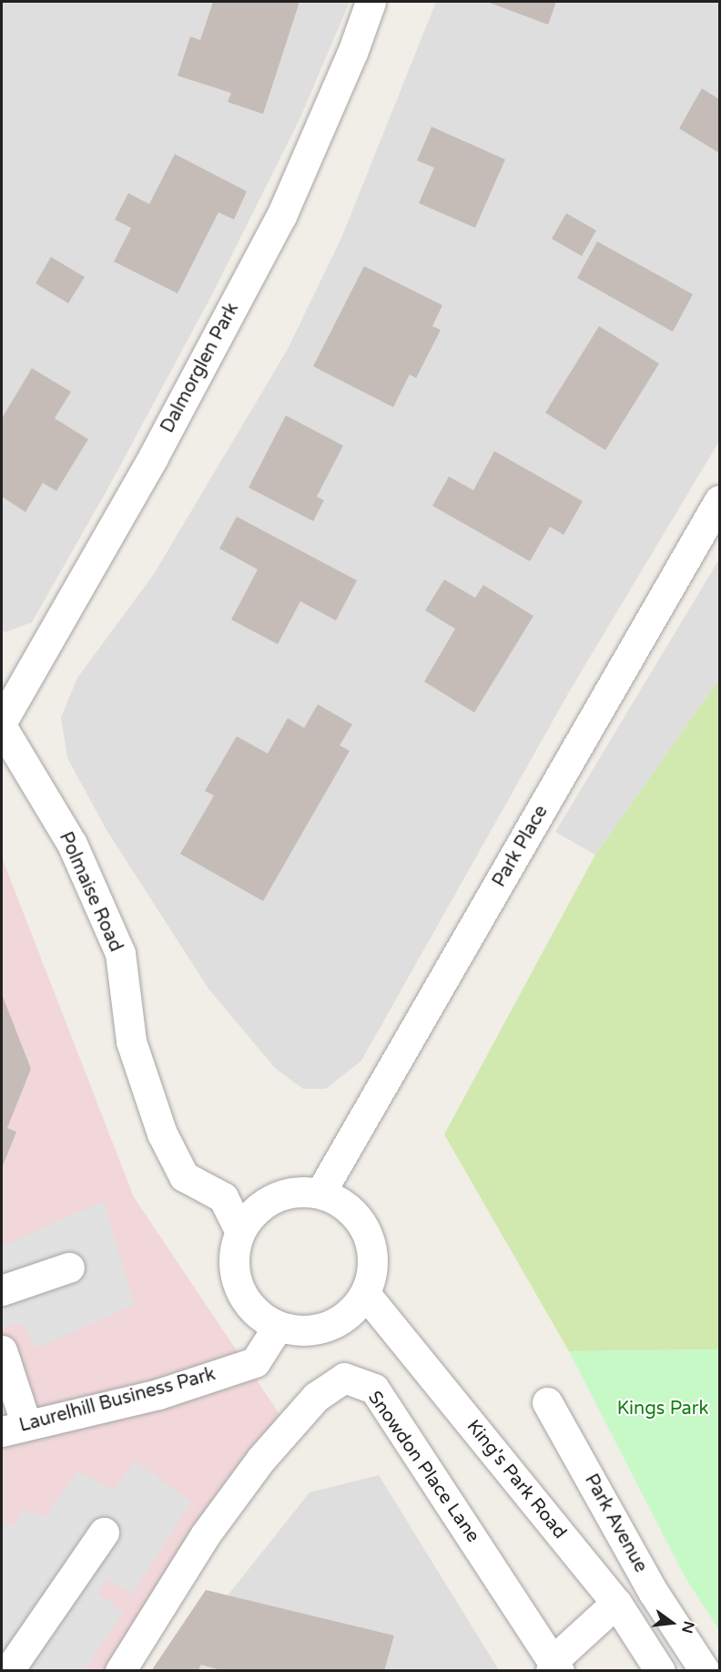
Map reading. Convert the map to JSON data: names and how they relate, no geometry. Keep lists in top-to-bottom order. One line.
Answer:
{"streets":{"street":["Dalmorglen Park","Park Place","Polmaise Road","Laurelhill Business Park","Snowdon Place Lane","King's Park Road","Park Avenue"]},"crossings":[["Park Place","Polmaise Road"],["Park Place","Laurelhill Business Park"],["Park Place","King's Park Road"],["Polmaise Road","Laurelhill Business Park"],["Polmaise Road","King's Park Road"],["Laurelhill Business Park","King's Park Road"]],"parks":["Kings Park"],"north":"right"}
